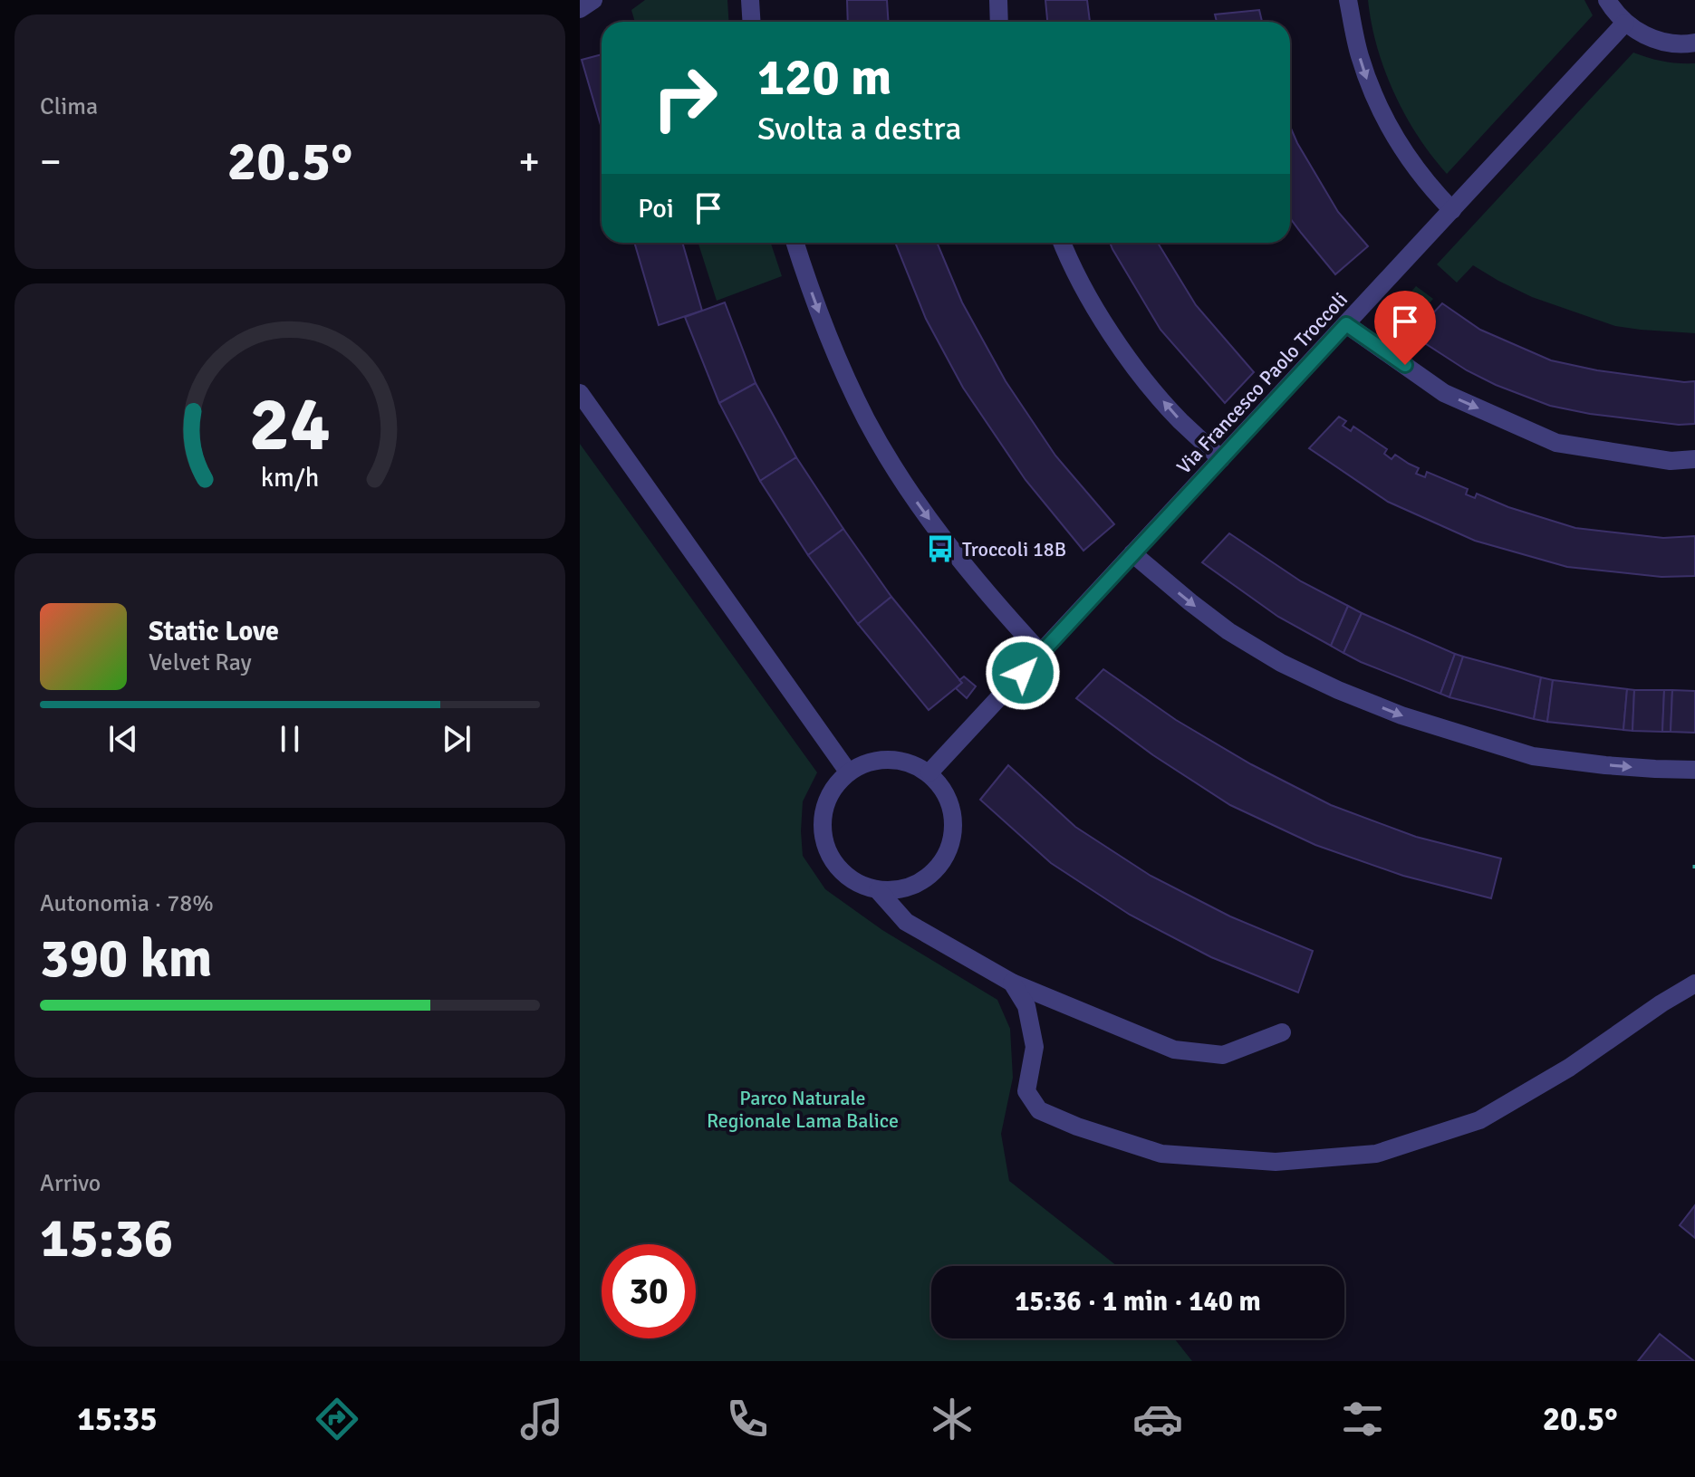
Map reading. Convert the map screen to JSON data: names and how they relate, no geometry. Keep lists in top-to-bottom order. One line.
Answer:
{"streets":{"street":["Via Francesco Paolo Troccoli"]},"parks":["Parco Naturale Regionale Lama Balice"],"places":{"bus stop":["Troccoli 18B"]},"page":{"tile":["Clima",["Autonomia · 78%","390 km"],["Arrivo","15:36"]],"turn":["120 m","Svolta a destra"],"heat":["−","20.5°","+"],"then":"Poi","song":["Static Love","Velvet Ray"],"limit":"30","trip":"15:36 · 1 min · 140 m","tabs":["15:35","20.5°"],"gauge":["24","km/h"]}}
